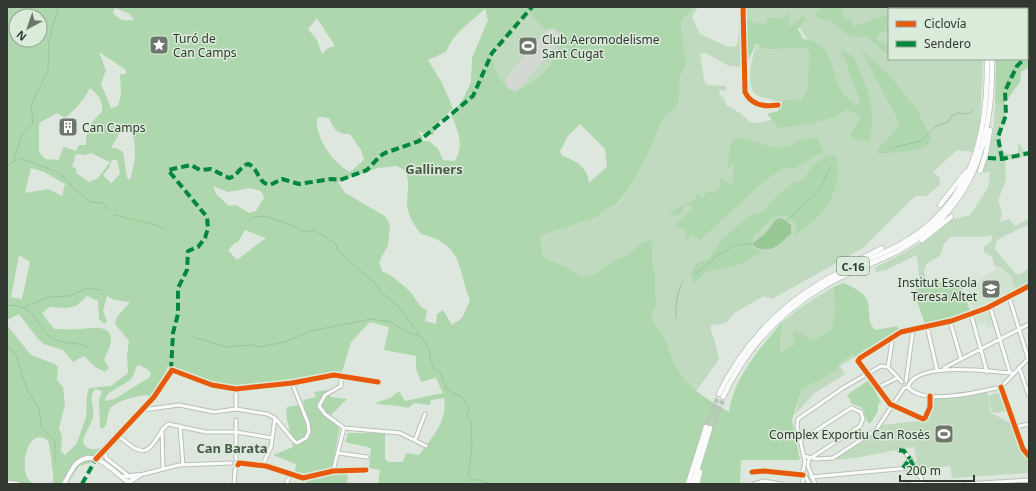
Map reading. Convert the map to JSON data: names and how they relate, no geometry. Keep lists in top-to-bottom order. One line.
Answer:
{"streets":{"highway":["C-16"]},"districts":["Galliners","Can Barata"],"places":{"place":["Turó de Can Camps"],"sports":["Club Aeromodelisme Sant Cugat","Complex Exportiu Can Rosès"],"building":["Can Camps"],"school or university":["Institut Escola Teresa Altet"]},"legend":["Ciclovía","Sendero"],"scale_bar":"200 m","north":"bottom left"}
